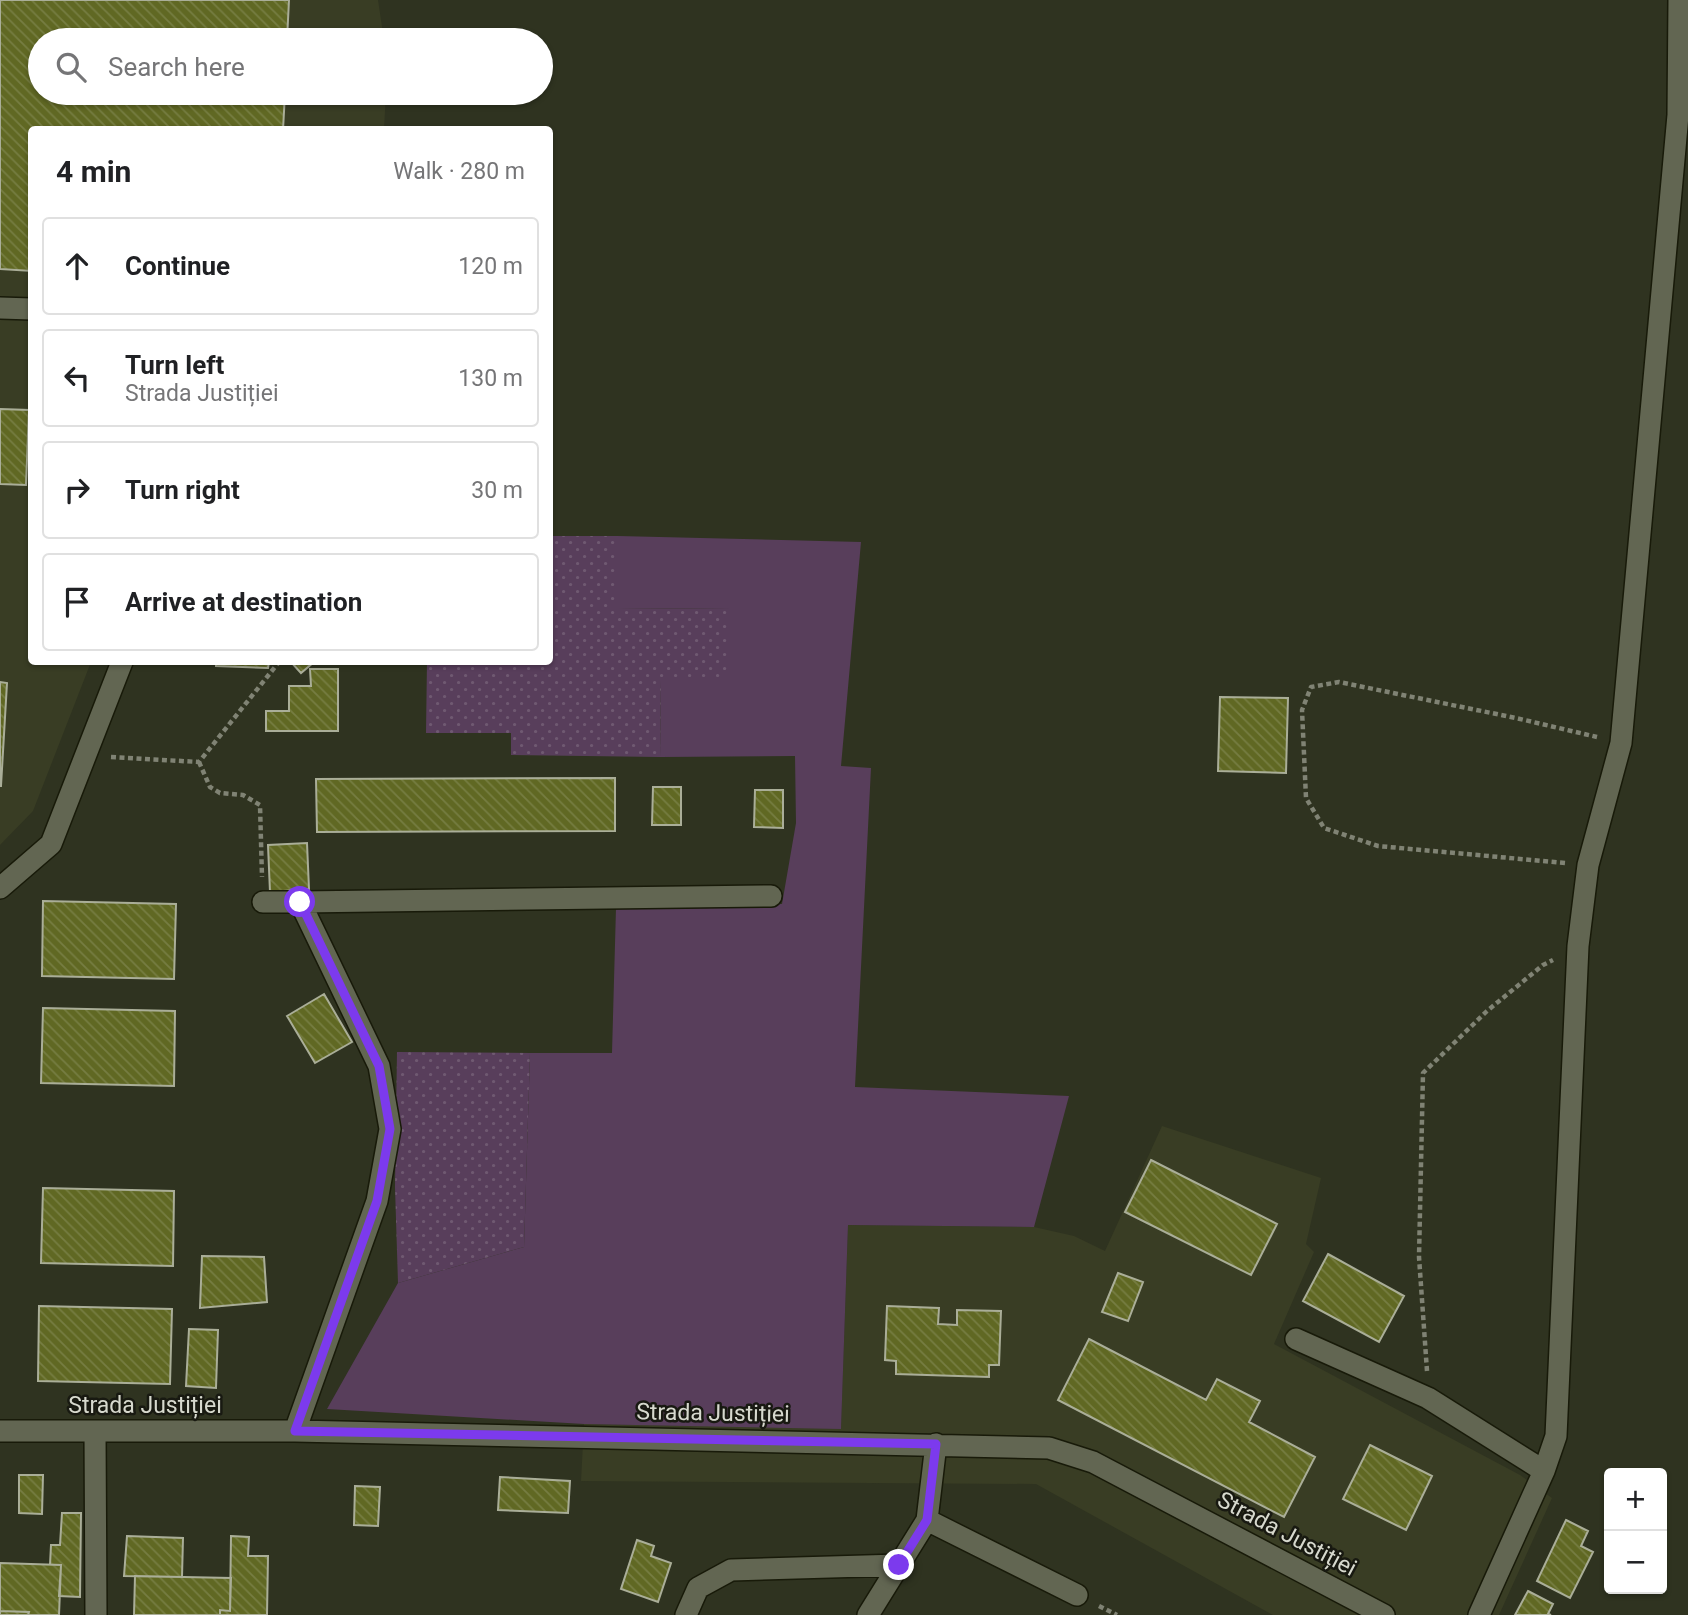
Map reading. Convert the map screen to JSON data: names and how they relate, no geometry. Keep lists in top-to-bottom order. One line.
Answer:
{"streets":{"street":["Strada Justiției"]},"page":{"search":"Search here","heading":["4 min","Walk · 280 m"],"list":[["Continue","120 m"],["Turn left","Strada Justiției","130 m"],["Turn right","30 m"],"Arrive at destination"],"map_buttons":["+","−"]}}
